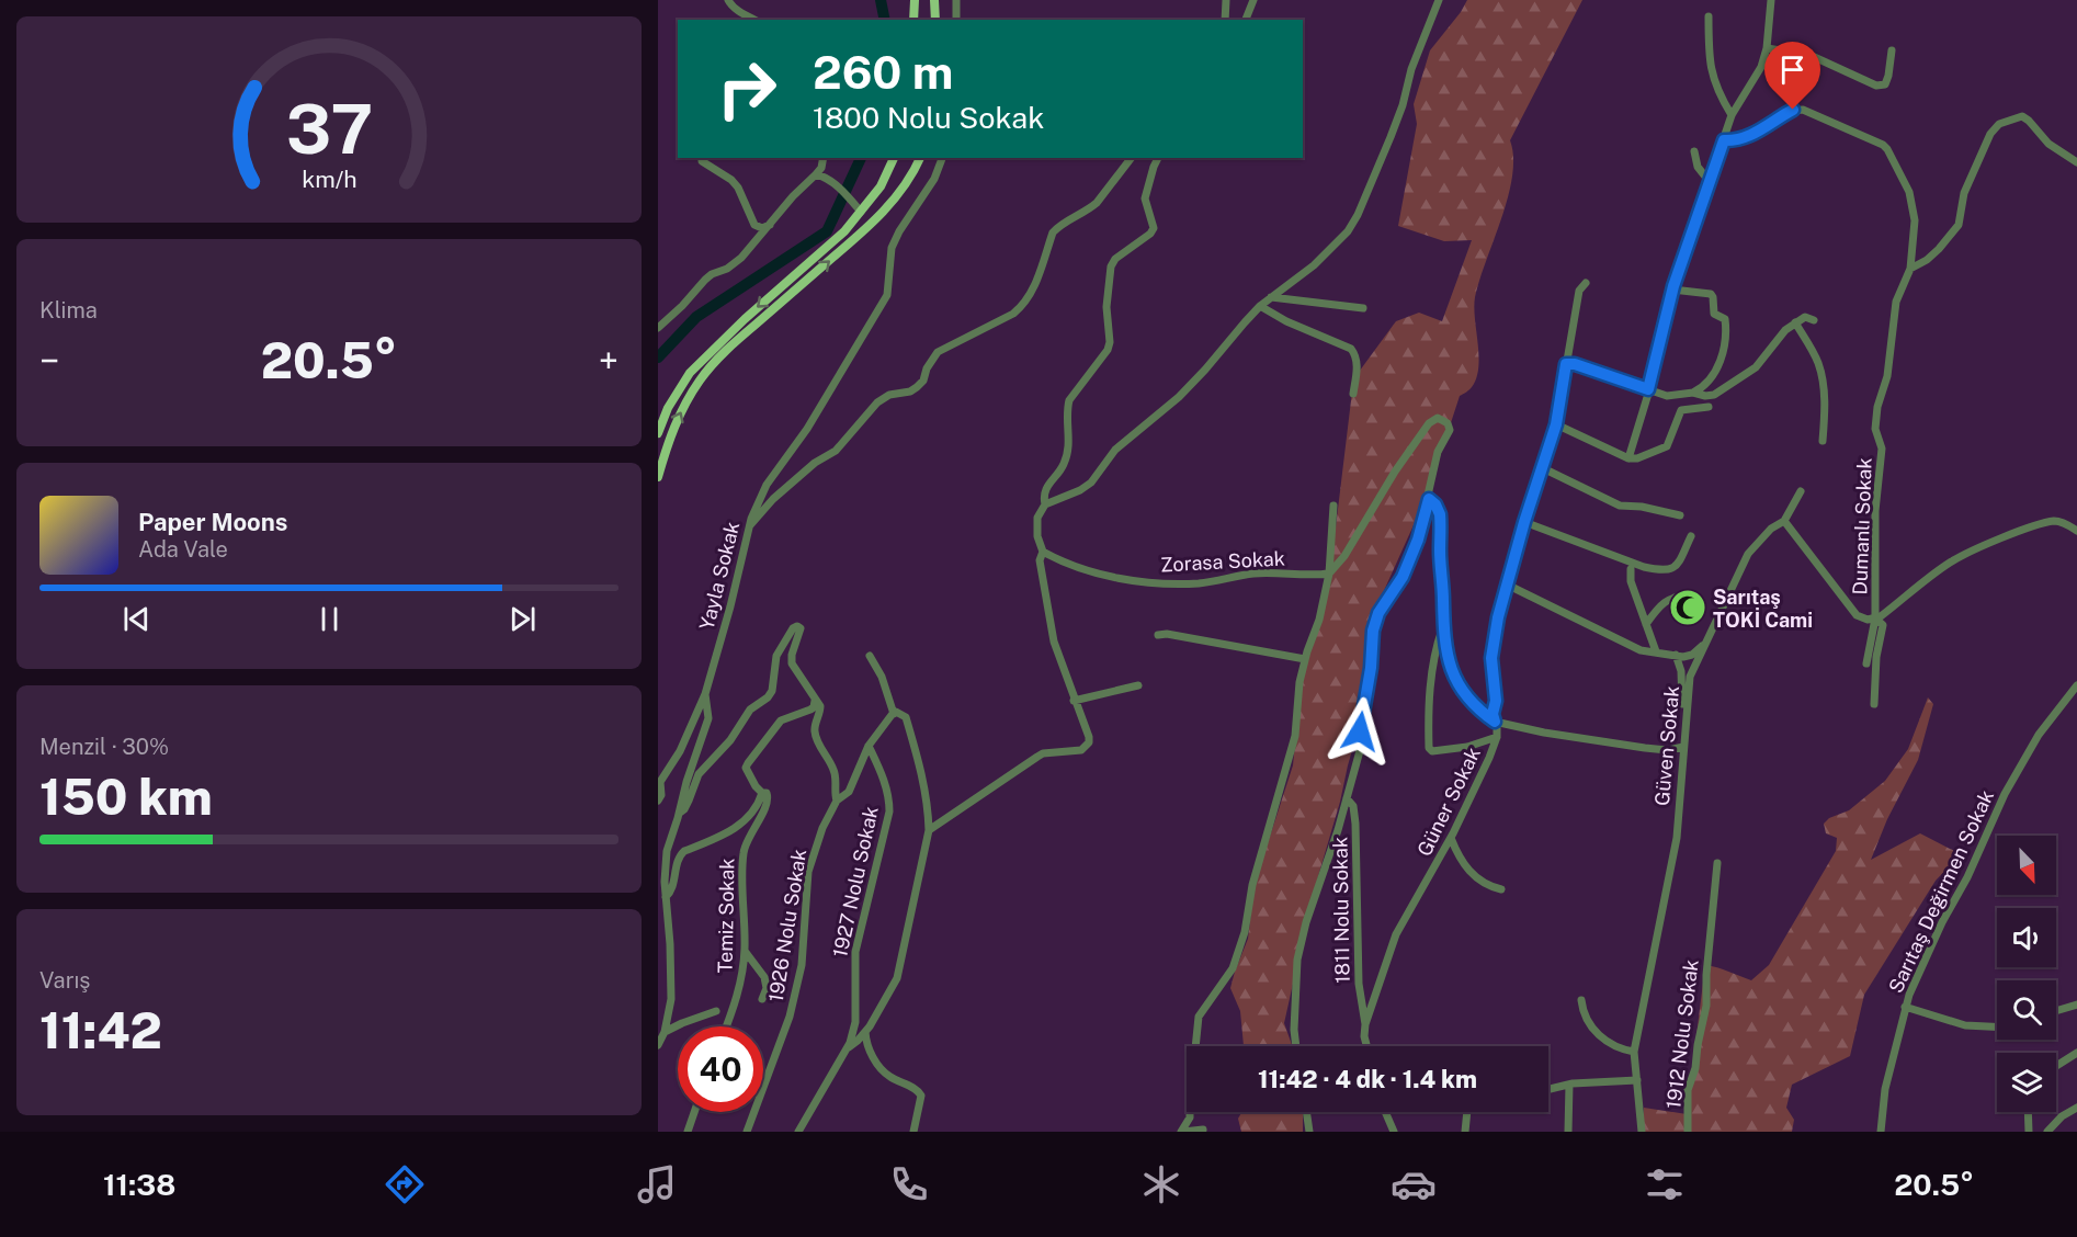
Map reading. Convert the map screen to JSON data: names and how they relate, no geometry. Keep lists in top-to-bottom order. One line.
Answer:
{"streets":{"street":["Dumanlı Sokak","Zorasa Sokak","Yayla Sokak","Güven Sokak","Güner Sokak","1927 Nolu Sokak","Sarıtaş Değirmen Sokak","1811 Nolu Sokak","Temiz Sokak","1926 Nolu Sokak","1912 Nolu Sokak"]},"crossings":[["Yayla Sokak","Temiz Sokak"],["Güner Sokak","1811 Nolu Sokak"],["1927 Nolu Sokak","1926 Nolu Sokak"]],"places":{"mosque":["Sarıtaş TOKİ Cami"]},"north":"bottom right","page":{"turn":["260 m","1800 Nolu Sokak"],"tile":["Klima",["Menzil · 30%","150 km"],["Varış","11:42"]],"heat":["−","20.5°","+"],"song":["Paper Moons","Ada Vale"],"limit":"40","trip":"11:42 · 4 dk · 1.4 km","tabs":["11:38","20.5°"],"gauge":["37","km/h"]}}
